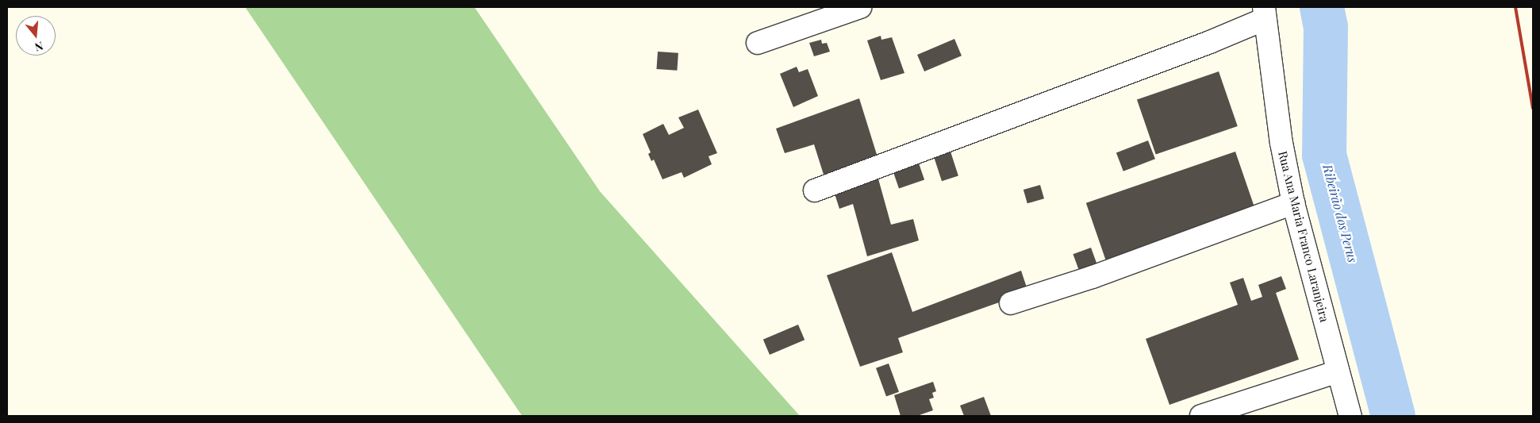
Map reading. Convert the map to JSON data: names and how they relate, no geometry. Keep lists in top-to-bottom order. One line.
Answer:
{"streets":{"street":["Rua Ana Maria Franco Laranjeira"]},"water":["Ribeirão dos Perus"],"north":"bottom"}
